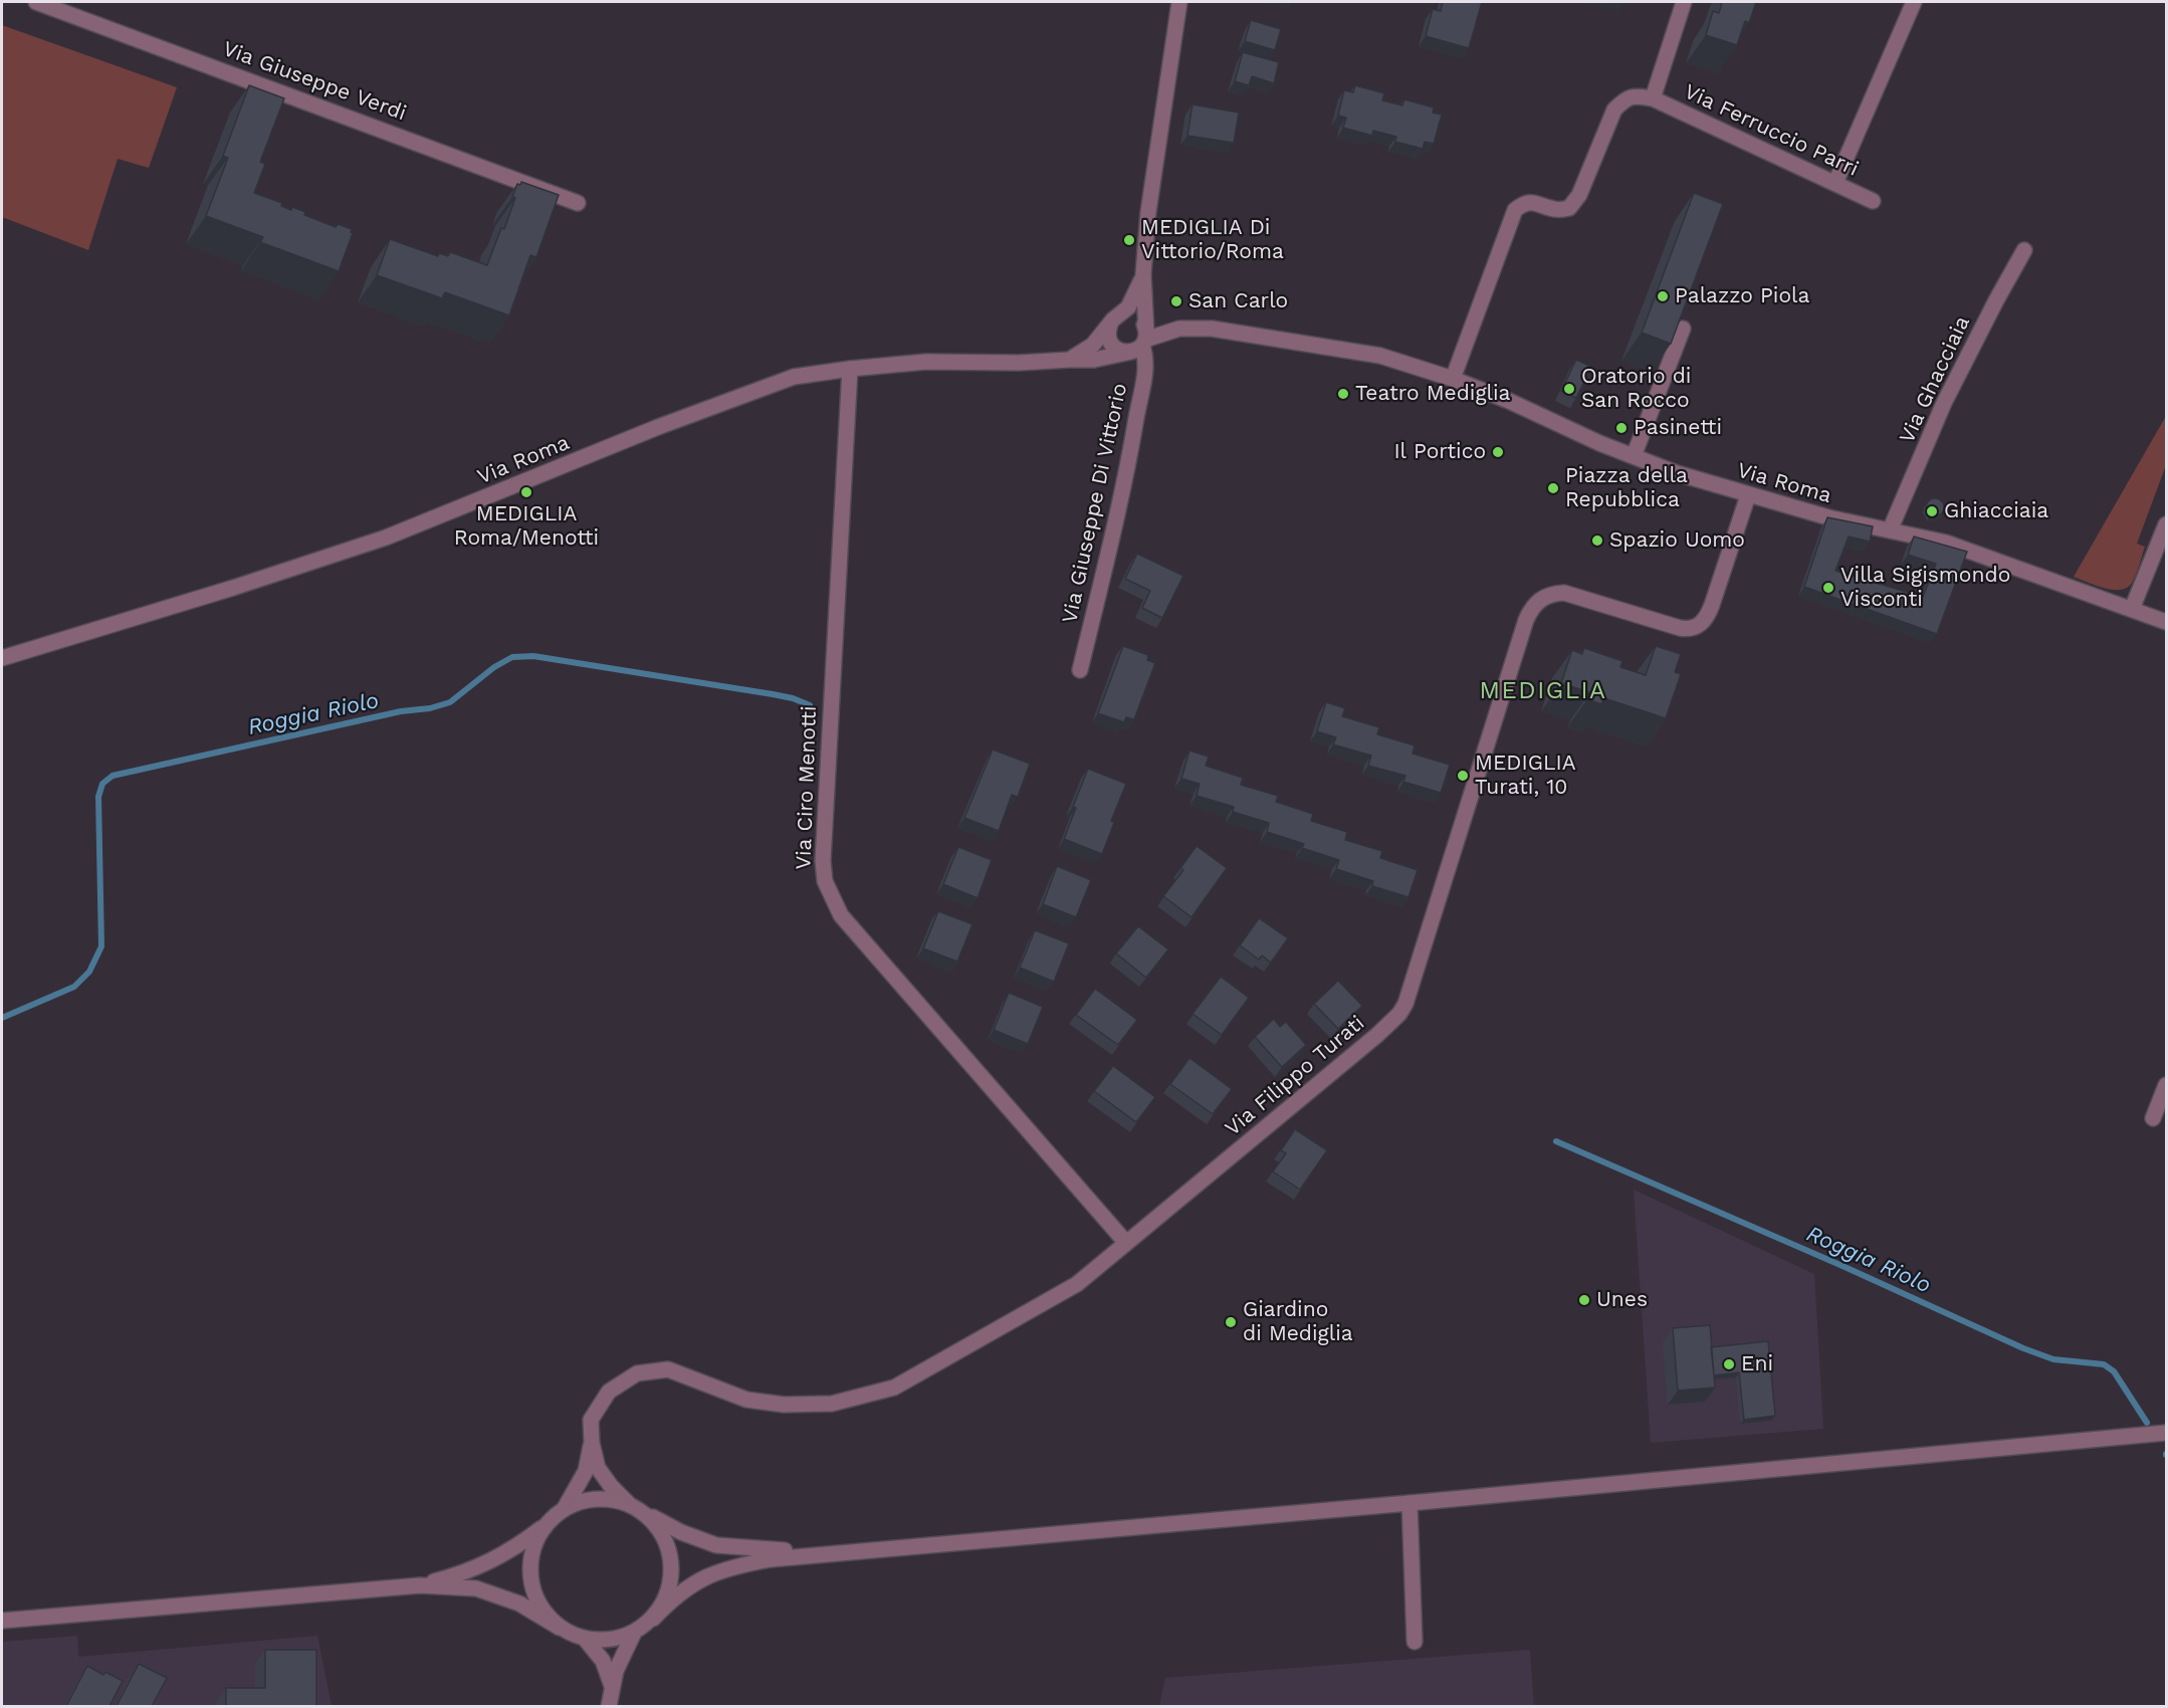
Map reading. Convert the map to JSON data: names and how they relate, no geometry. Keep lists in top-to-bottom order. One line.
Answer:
{"streets":{"street":["Via Giuseppe Verdi","Via Ferruccio Parri","Via Ghacciaia","Via Roma","Via Giuseppe Di Vittorio","Via Ciro Menotti","Via Filippo Turati"]},"crossings":[["Via Ferruccio Parri","Via Roma"],["Via Ghacciaia","Via Roma"],["Via Roma","Via Giuseppe Di Vittorio"],["Via Roma","Via Ciro Menotti"],["Via Roma","Via Filippo Turati"],["Via Ciro Menotti","Via Filippo Turati"]],"districts":["MEDIGLIA"],"water":["Roggia Riolo"],"places":["MEDIGLIA Di Vittorio/Roma","Palazzo Piola","San Carlo","Oratorio di San Rocco","Teatro Mediglia","Pasinetti","Il Portico","Piazza della Repubblica","MEDIGLIA Roma/Menotti","Ghiacciaia","Spazio Uomo","Villa Sigismondo Visconti","MEDIGLIA Turati, 10","Unes","Giardino di Mediglia","Eni"]}
